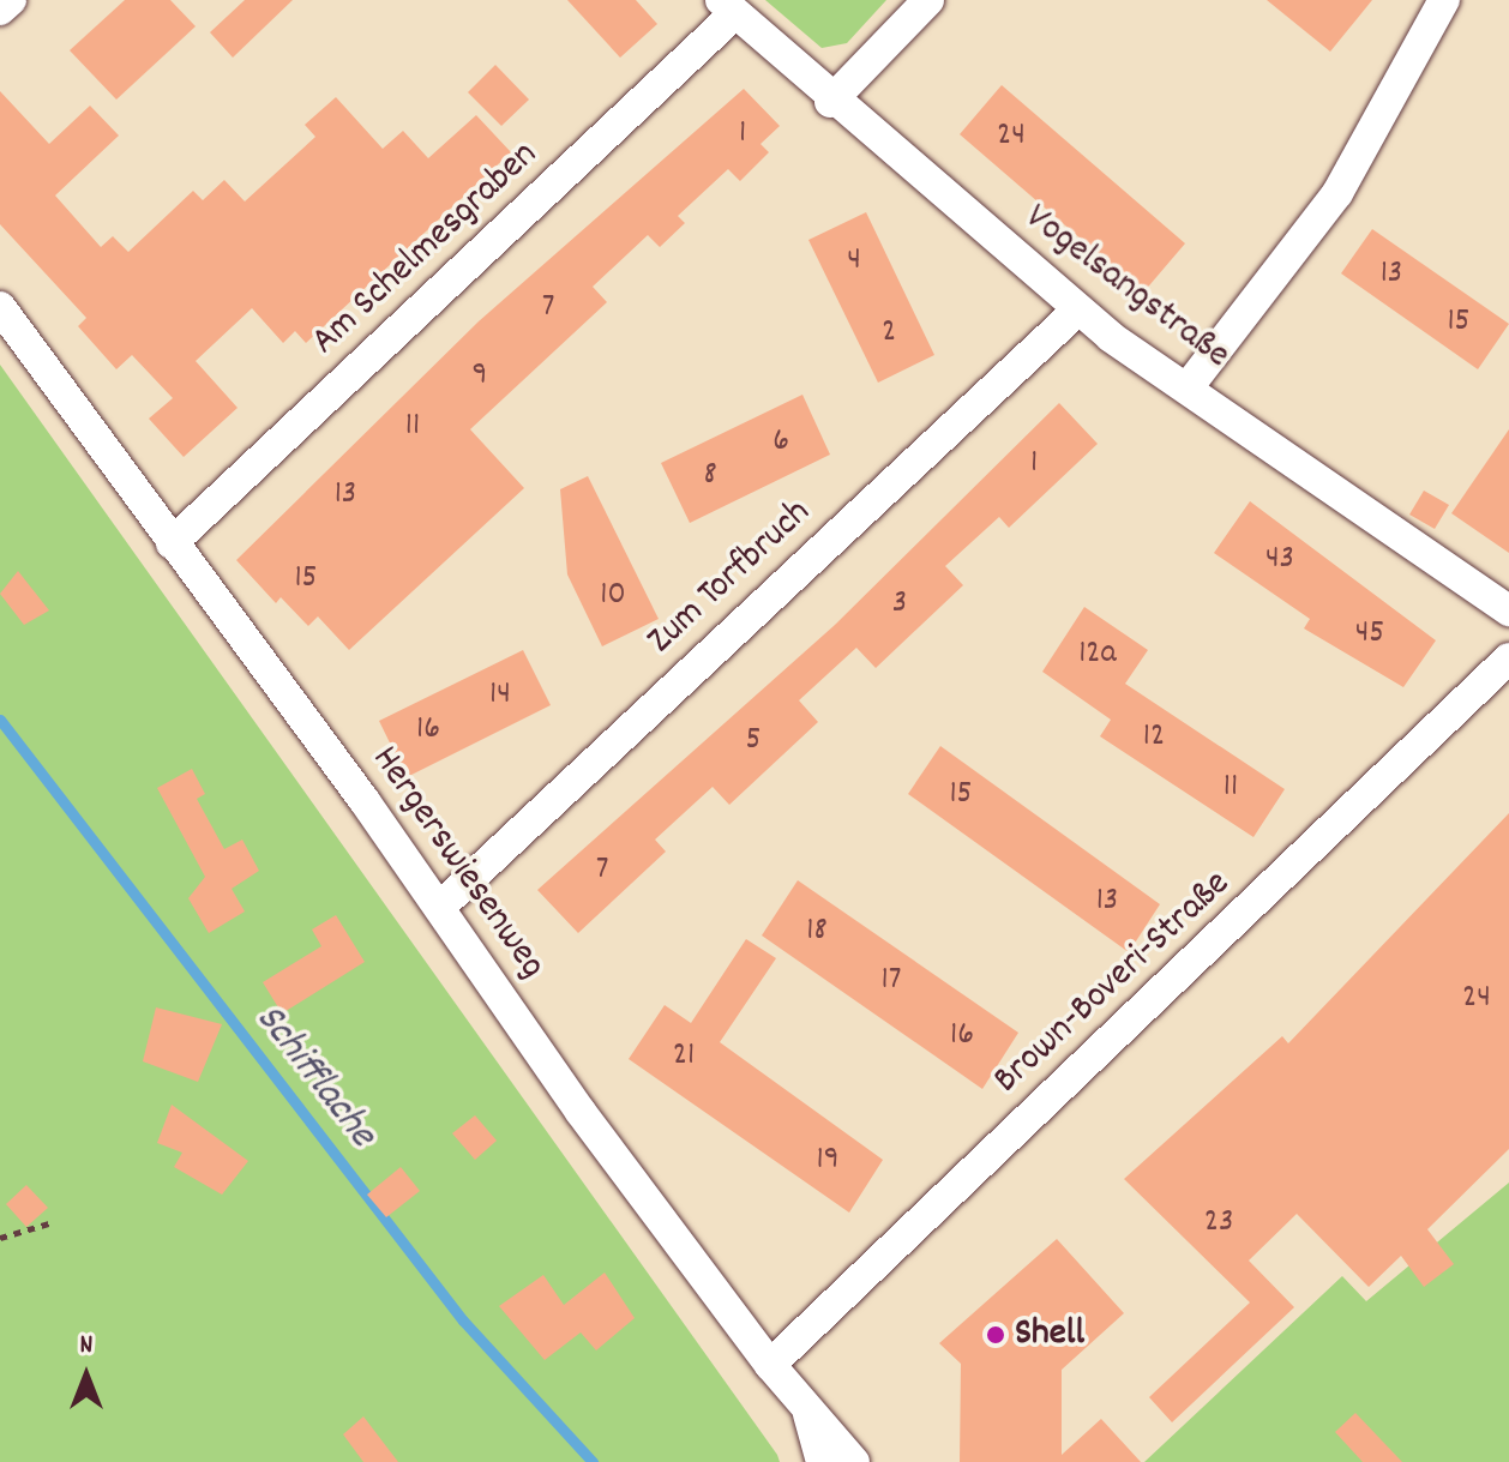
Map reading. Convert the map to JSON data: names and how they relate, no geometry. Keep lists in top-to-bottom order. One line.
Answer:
{"streets":{"street":["Am Schelmesgraben","Vogelsangstraße","Zum Torfbruch","Hergerswiesenweg","Brown-Boveri-Straße"]},"crossings":[["Am Schelmesgraben","Vogelsangstraße"],["Am Schelmesgraben","Hergerswiesenweg"],["Vogelsangstraße","Zum Torfbruch"],["Zum Torfbruch","Hergerswiesenweg"],["Hergerswiesenweg","Brown-Boveri-Straße"]],"water":["Schifflache"],"places":["Shell"],"house_numbers":["1","24","4","13","7","15","2","9","11","6","1","8","13","43","15","10","3","45","12a","14","16","12","5","11","15","7","13","18","17","24","16","21","19","23"],"north":"top"}
